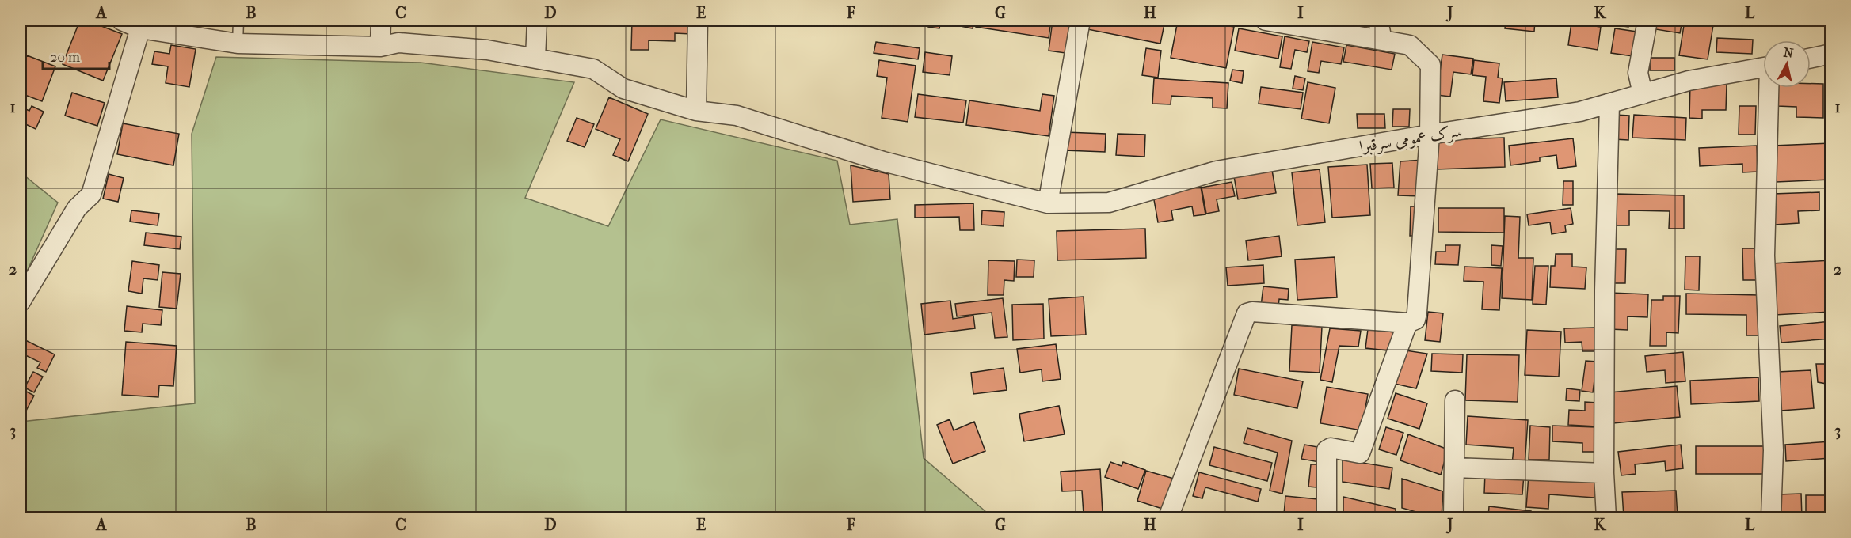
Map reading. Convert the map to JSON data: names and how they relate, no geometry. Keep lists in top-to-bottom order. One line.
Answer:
{"streets":{"street":["سرک عمومی سرقبرا"]},"scale_bar":"20 m","north":"top","grid":{"columns":["A","B","C","D","E","F","G","H","I","J","K","L"],"rows":["1","2","3"]}}
